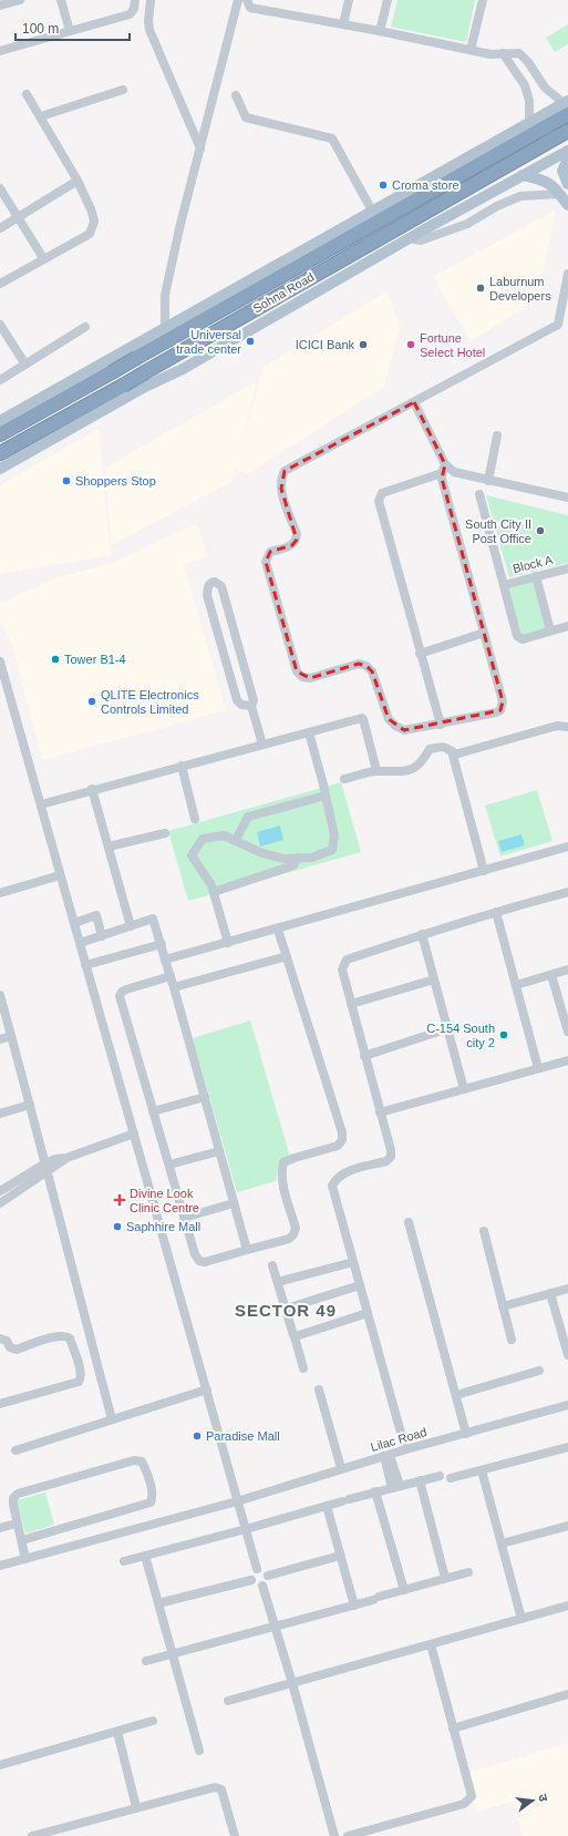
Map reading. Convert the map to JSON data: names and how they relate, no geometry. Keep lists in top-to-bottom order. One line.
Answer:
{"streets":{"highway":["Sohna Road"],"street":["Block A","Lilac Road"]},"districts":["SECTOR 49"],"places":{"other":["Croma store","Laburnum Developers","Universal trade center","ICICI Bank","Fortune Select Hotel","Shoppers Stop","South City II Post Office","Tower B1-4","QLITE Electronics Controls Limited","C-154 South city 2","Saphhire Mall","Paradise Mall"],"health":["Divine Look Clinic Centre"]},"scale_bar":"100 m","north":"right"}
